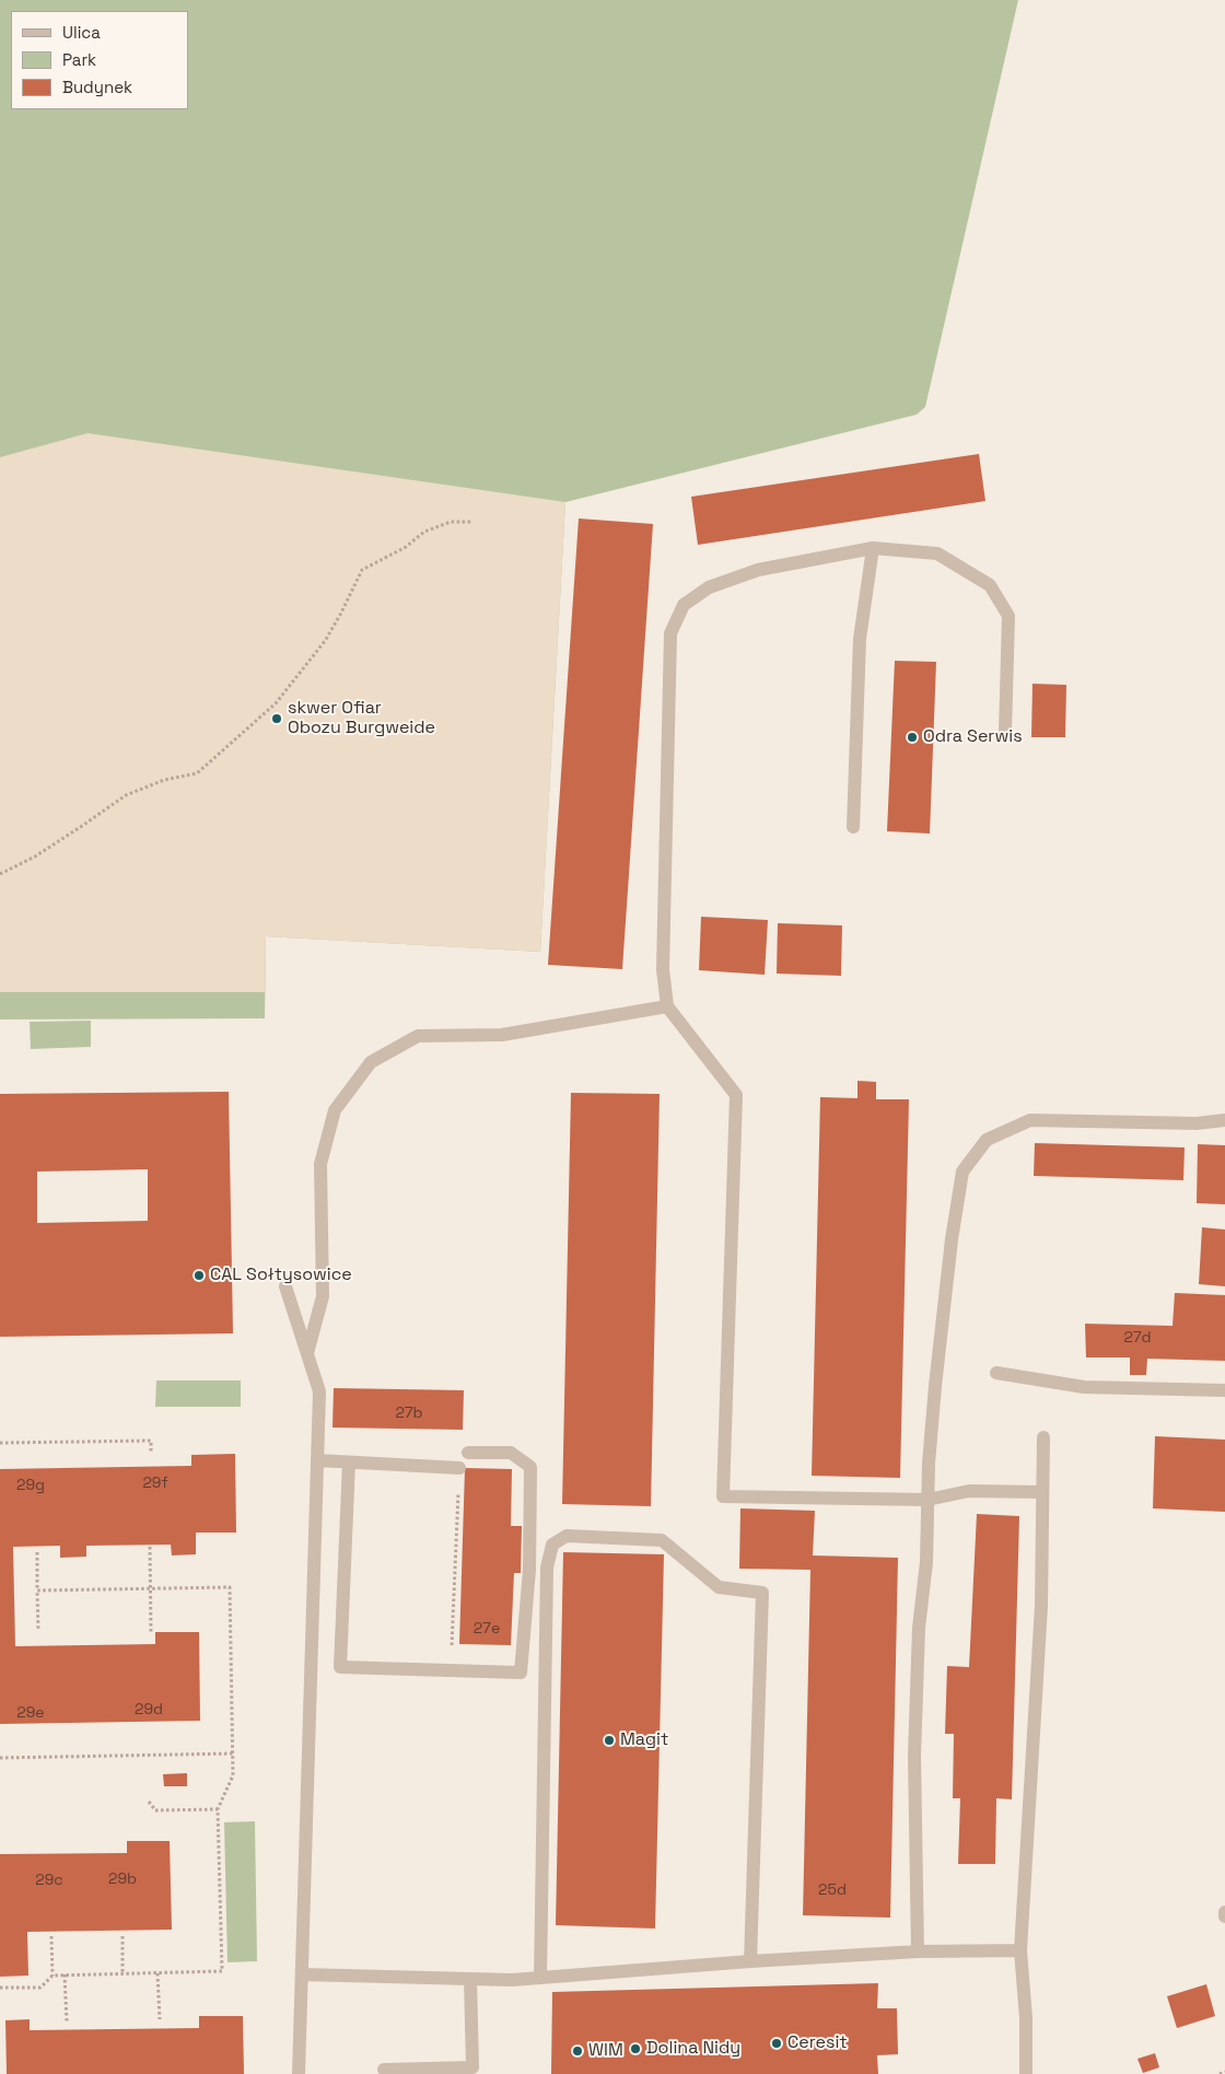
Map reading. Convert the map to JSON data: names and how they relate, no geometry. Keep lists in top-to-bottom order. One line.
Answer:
{"places":["skwer Ofiar Obozu Burgweide","Odra Serwis","CAL Sołtysowice","Magit","Ceresit","Dolina Nidy","WIM"],"house_numbers":["27d","27b","29f","29g","27e","29d","29e","29b","29c","25d"],"legend":["Ulica","Park","Budynek"]}
